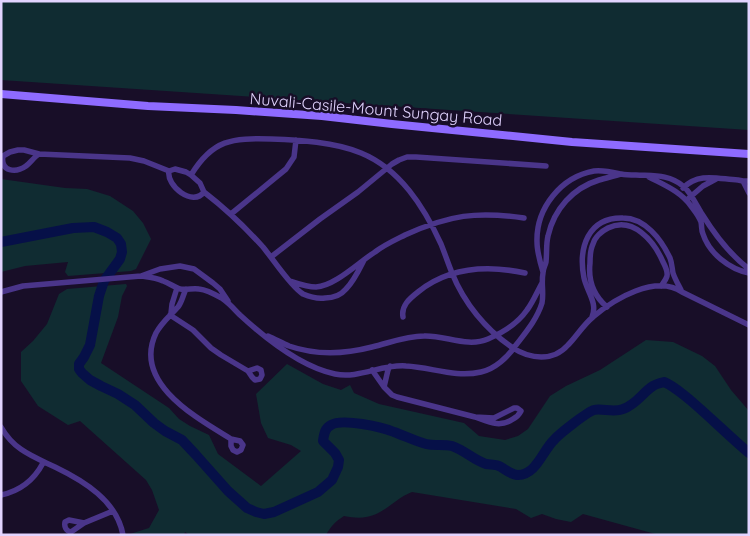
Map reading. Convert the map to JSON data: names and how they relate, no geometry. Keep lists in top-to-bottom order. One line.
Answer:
{"streets":{"main road":["Nuvali-Casile-Mount Sungay Road"]}}
